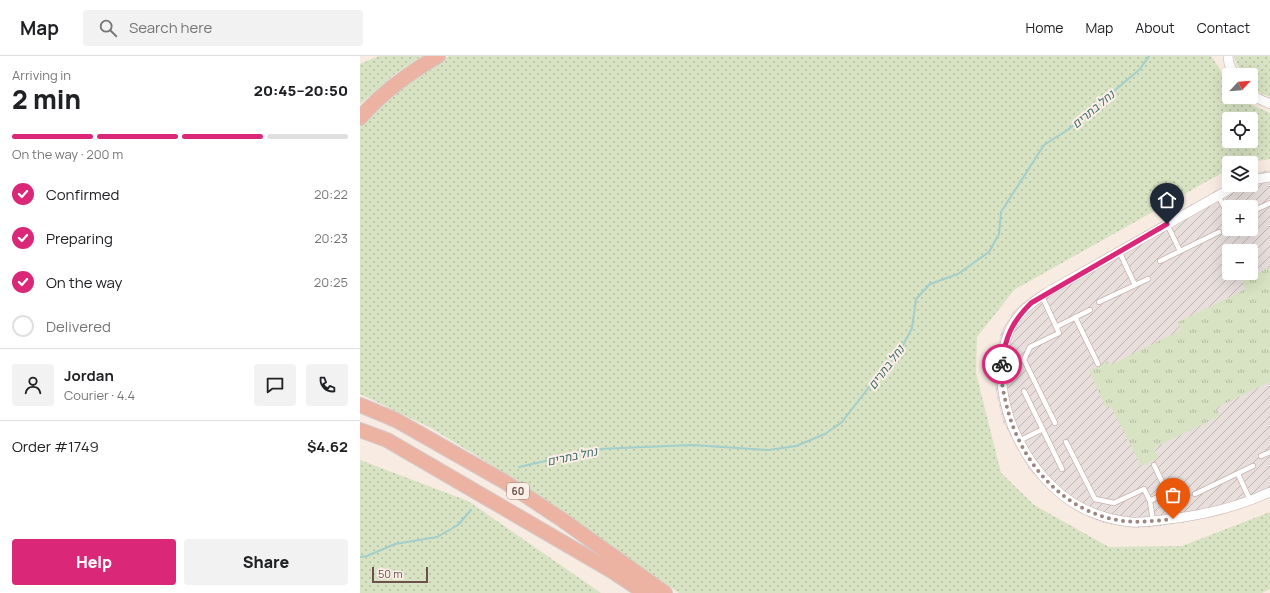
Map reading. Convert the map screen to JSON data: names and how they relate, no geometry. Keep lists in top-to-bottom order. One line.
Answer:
{"streets":{"highway":["60"]},"water":["נחל בתרים"],"scale_bar":"50 m","north":"top right","page":{"header":"Map","search":"Search here","nav":["Home","Map","About","Contact"],"heading":["2 min","Arriving in","20:45–20:50"],"panel":["Jordan","Courier · 4.4","Order #1749","$4.62"],"map_buttons":["+","−"],"bar":"On the way · 200 m","list":[["Confirmed","20:22"],["Preparing","20:23"],["On the way","20:25"],"Delivered"],"buttons":["Help","Share"],"scale":"50 m"}}
